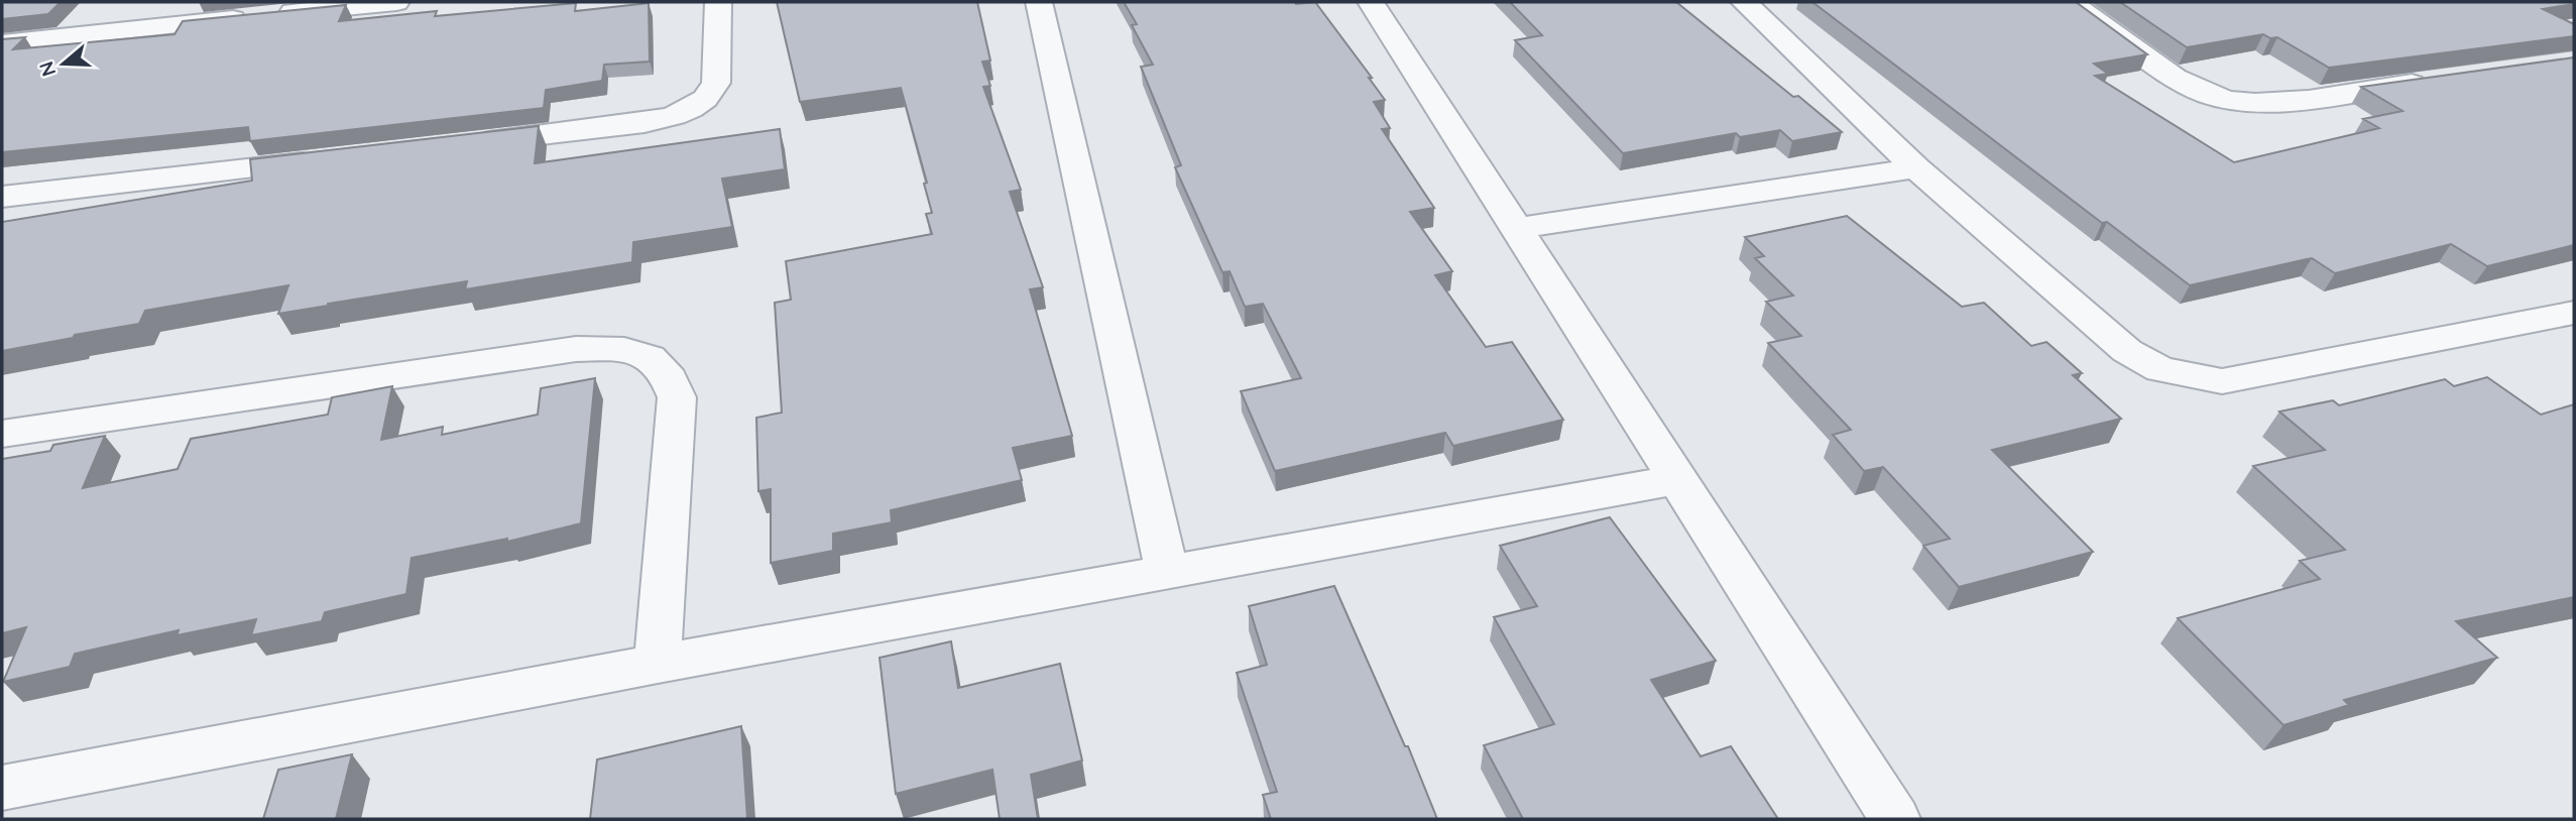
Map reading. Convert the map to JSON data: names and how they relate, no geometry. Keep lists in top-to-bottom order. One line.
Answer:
{"north":"left"}
